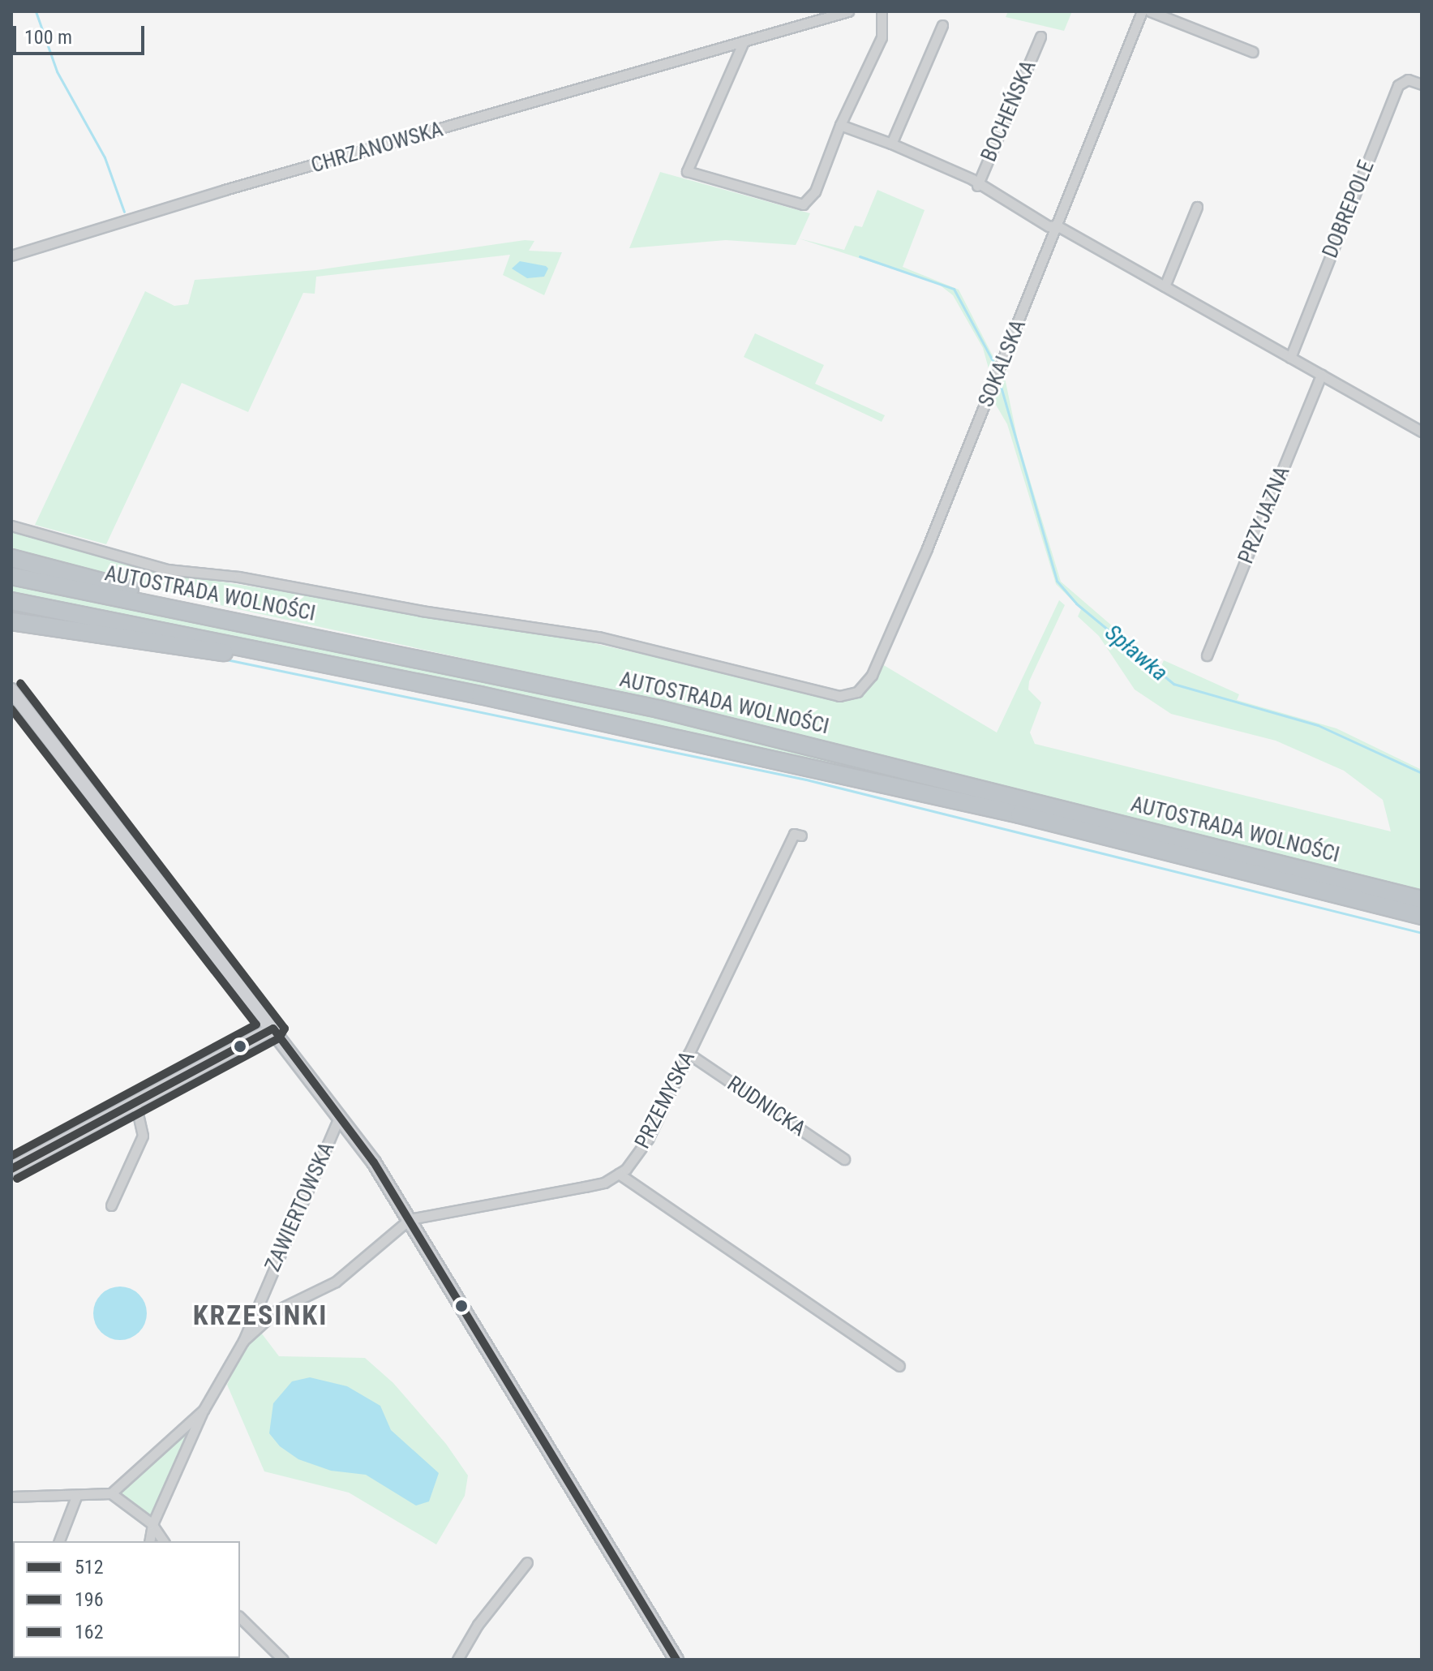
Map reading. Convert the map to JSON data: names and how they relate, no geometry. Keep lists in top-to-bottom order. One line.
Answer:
{"streets":{"highway":["AUTOSTRADA WOLNOŚCI"],"street":["BOCHEŃSKA","CHRZANOWSKA","DOBREPOLE","SOKALSKA","PRZYJAZNA","PRZEMYSKA","RUDNICKA","ZAWIERTOWSKA"]},"crossings":[["BOCHEŃSKA","SOKALSKA"],["PRZEMYSKA","RUDNICKA"]],"districts":["KRZESINKI"],"water":["Spławka"],"lines":["transit line 162","transit line 196","transit line 512"],"legend":["512","196","162"],"scale_bar":"100 m"}
